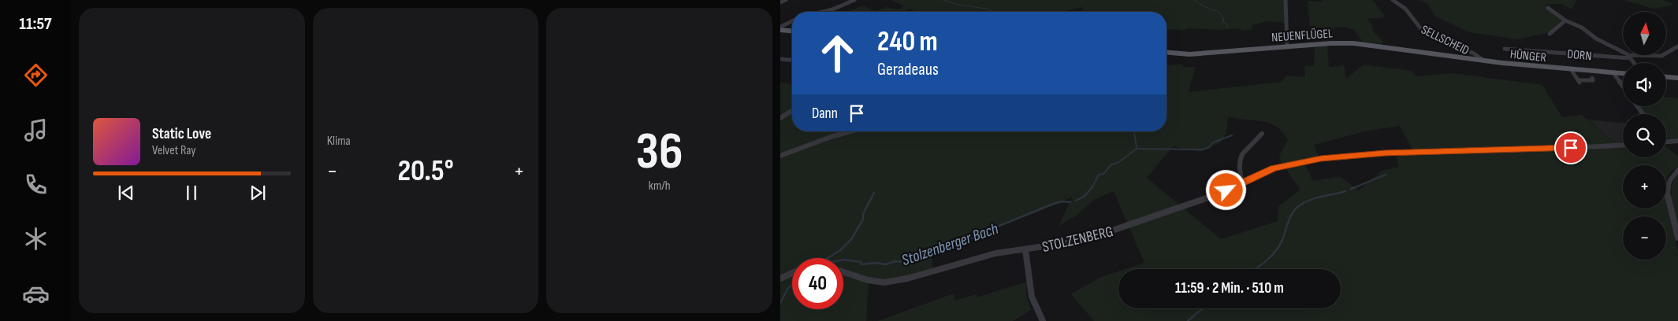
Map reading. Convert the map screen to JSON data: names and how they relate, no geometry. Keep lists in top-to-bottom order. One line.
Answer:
{"streets":{"main road":["NEUENFLÜGEL","HÜNGER"],"street":["SELLSCHEID","DORN","STOLZENBERG"]},"crossings":[["NEUENFLÜGEL","SELLSCHEID"],["NEUENFLÜGEL","HÜNGER"],["SELLSCHEID","HÜNGER"]],"water":["Stolzenberger Bach"],"north":"top","page":{"tabs":"11:57","tile":["Klima",["36","km/h"]],"map_buttons":["+","−"],"turn":["240 m","Geradeaus"],"then":"Dann","song":["Static Love","Velvet Ray"],"heat":["−","20.5°","+"],"limit":"40","trip":"11:59 · 2 Min. · 510 m"}}
